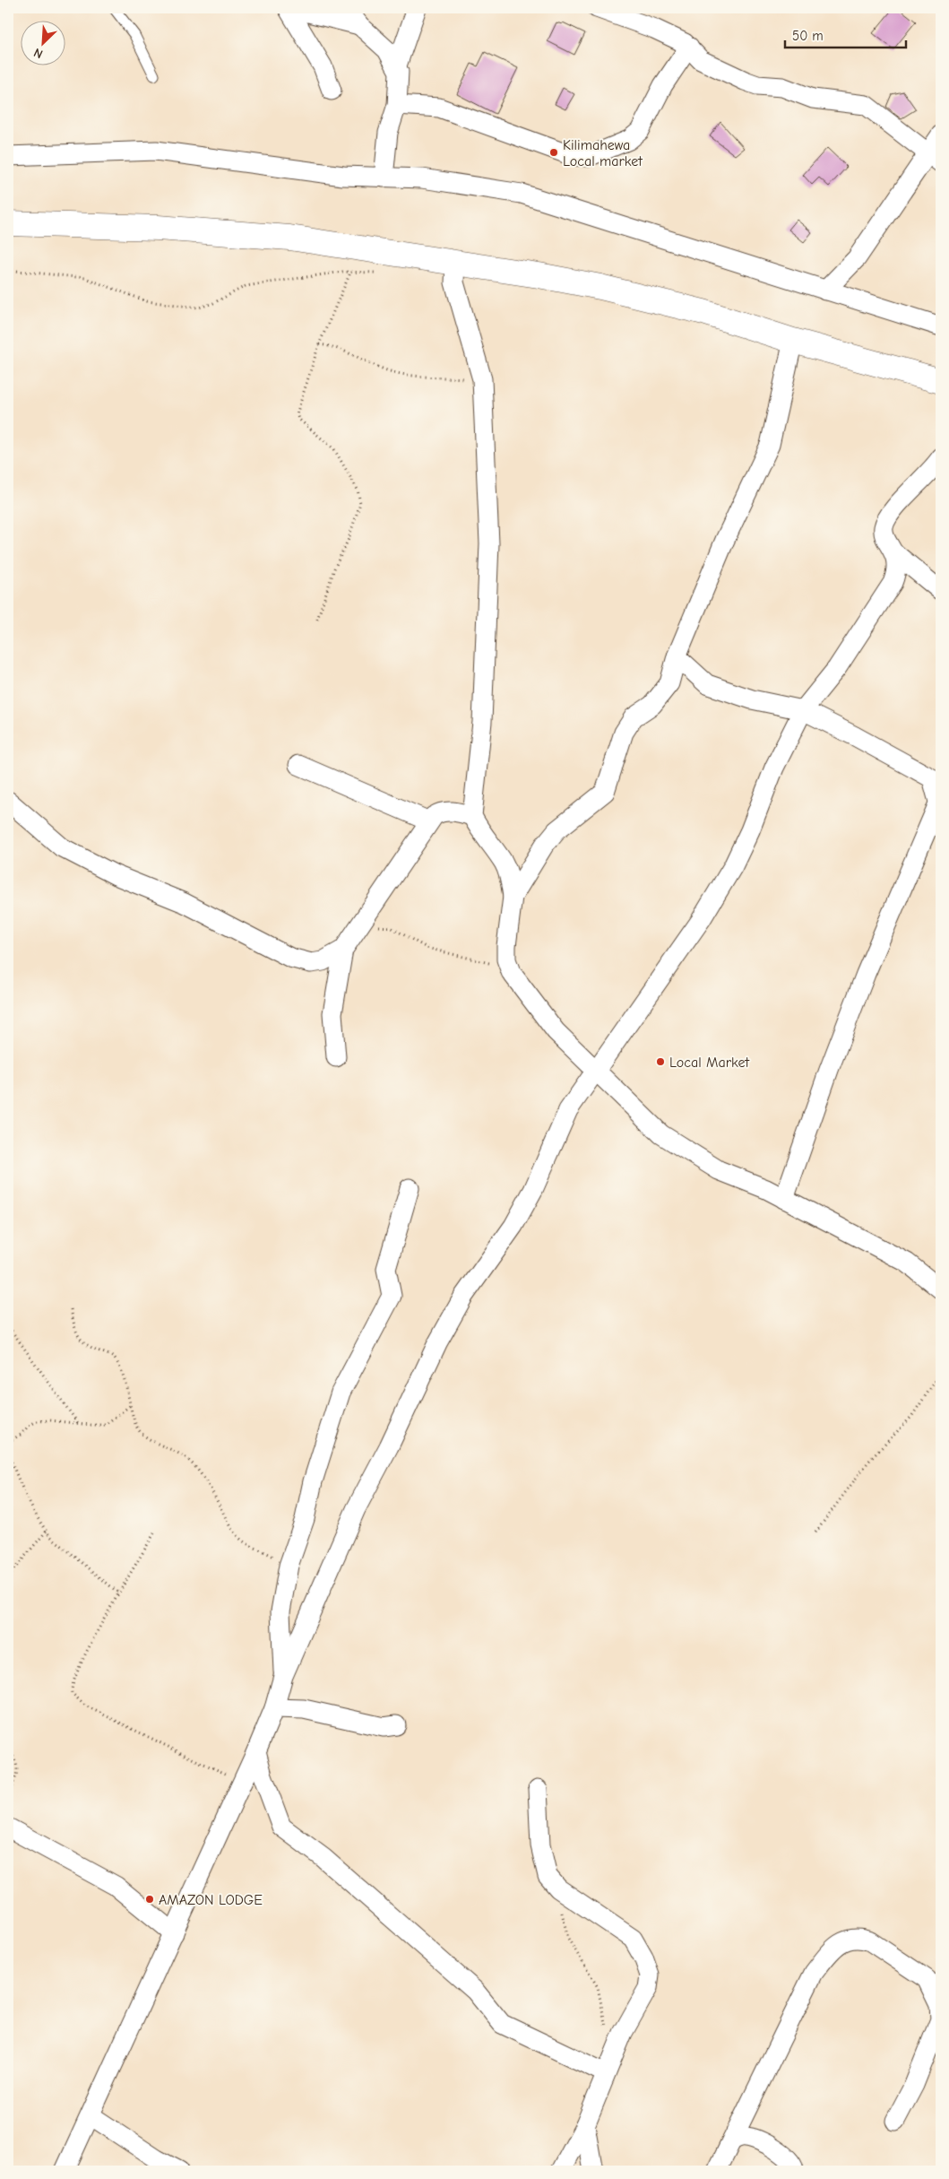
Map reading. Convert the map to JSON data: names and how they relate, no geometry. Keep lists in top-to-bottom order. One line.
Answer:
{"places":["Kilimahewa Local market","Local Market","AMAZON LODGE"],"scale_bar":"50 m","north":"bottom left"}
